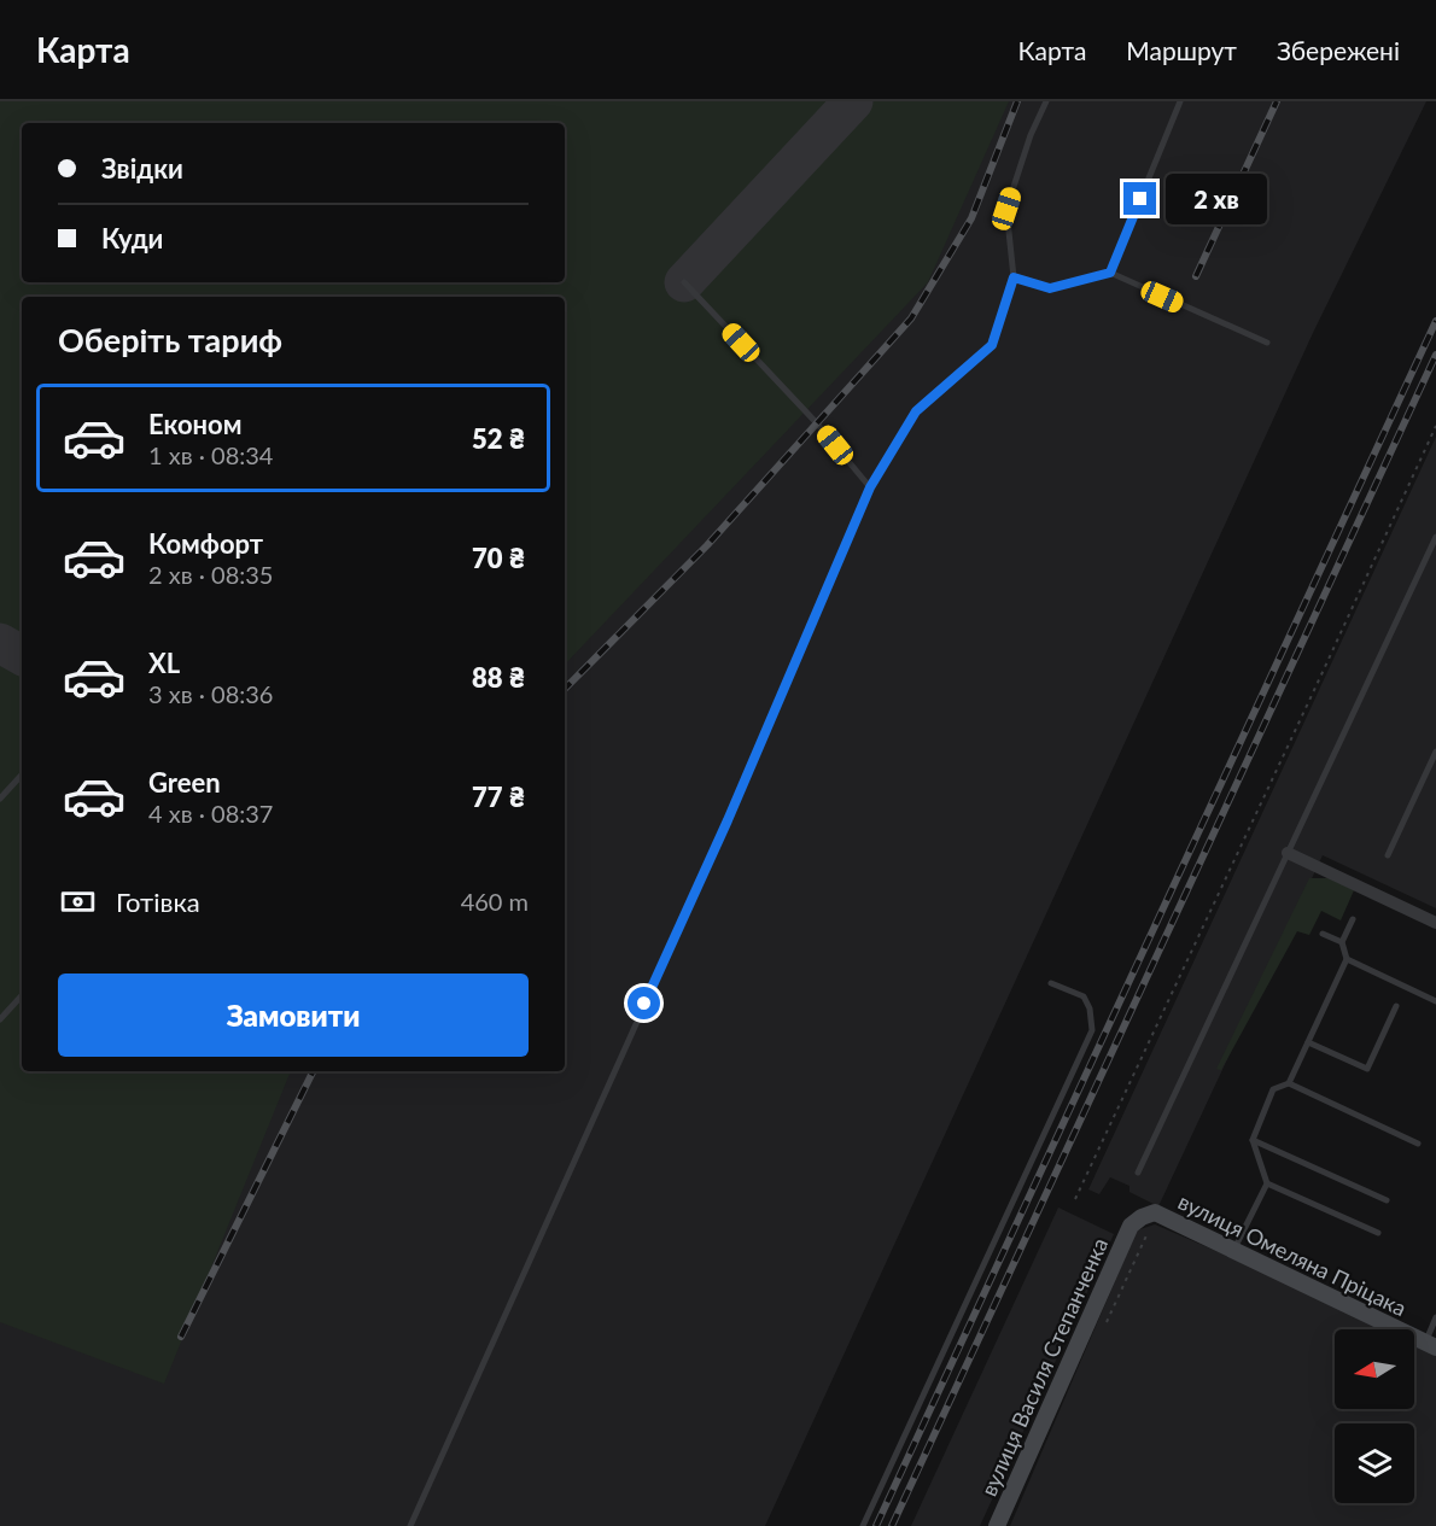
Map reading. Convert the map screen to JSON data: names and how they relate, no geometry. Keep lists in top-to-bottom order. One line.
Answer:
{"streets":{"street":["вулиця Омеляна Пріцака","вулиця Василя Степанченка"]},"crossings":[["вулиця Омеляна Пріцака","вулиця Василя Степанченка"]],"north":"left","page":{"header":"Карта","nav":["Карта","Маршрут","Збережені"],"banner":["Звідки","Куди"],"bubble":"2 хв","heading":"Оберіть тариф","list":[{"name":"Економ","note":"1 хв · 08:34","value":"52 ₴"},{"name":"Комфорт","note":"2 хв · 08:35","value":"70 ₴"},{"name":"XL","note":"3 хв · 08:36","value":"88 ₴"},{"name":"Green","note":"4 хв · 08:37","value":"77 ₴"}],"pay":["Готівка","460 m"],"buttons":"Замовити"}}
